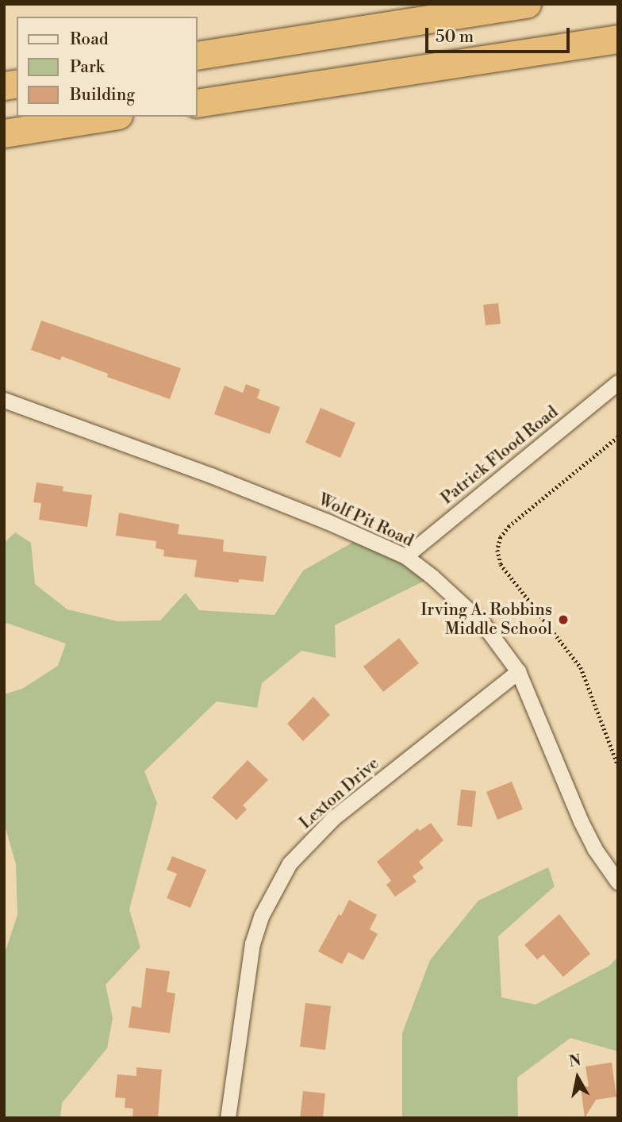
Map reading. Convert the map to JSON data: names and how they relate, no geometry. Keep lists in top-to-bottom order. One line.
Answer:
{"streets":{"street":["Patrick Flood Road","Wolf Pit Road","Lexton Drive"]},"crossings":[["Patrick Flood Road","Wolf Pit Road"],["Wolf Pit Road","Lexton Drive"]],"places":["Irving A. Robbins Middle School"],"legend":["Road","Park","Building"],"scale_bar":"50 m","north":"top"}
